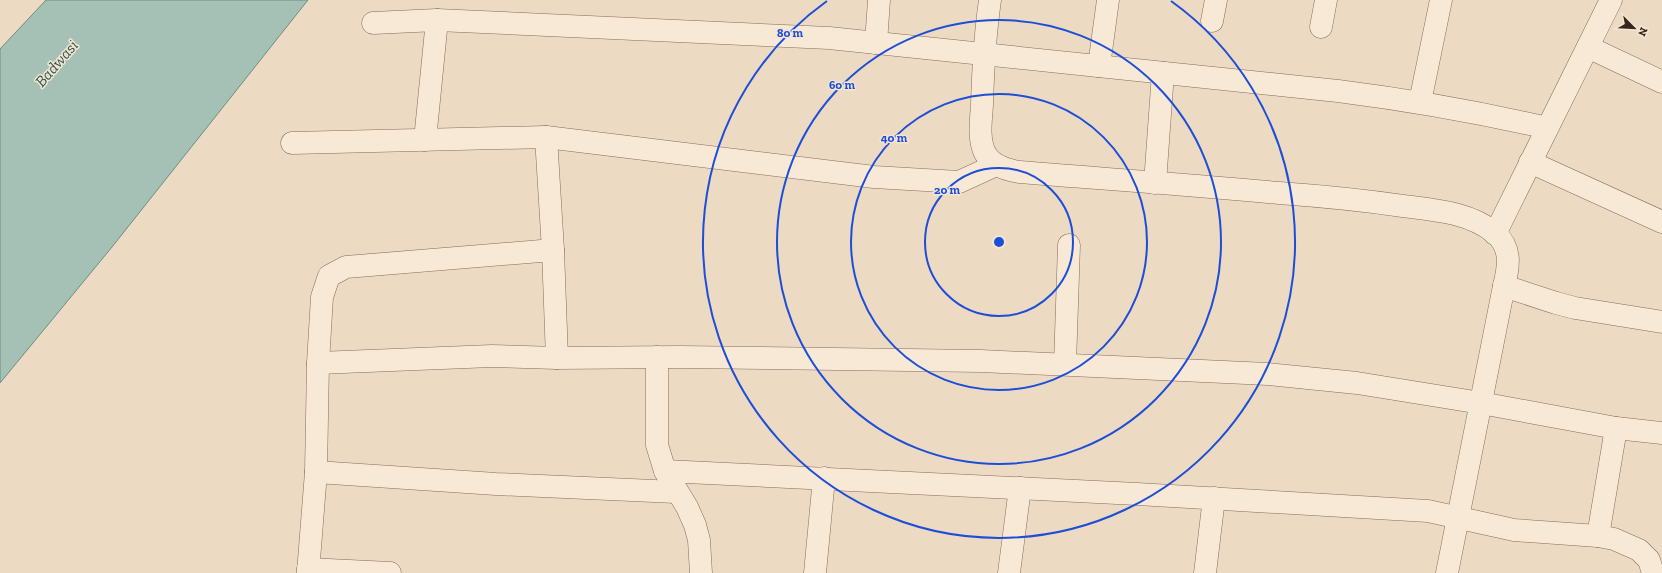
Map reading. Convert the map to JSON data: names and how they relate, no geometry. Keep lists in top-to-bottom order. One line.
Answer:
{"water":["Badwasi"],"north":"bottom right","rings":["80 m","60 m","40 m","20 m"]}
